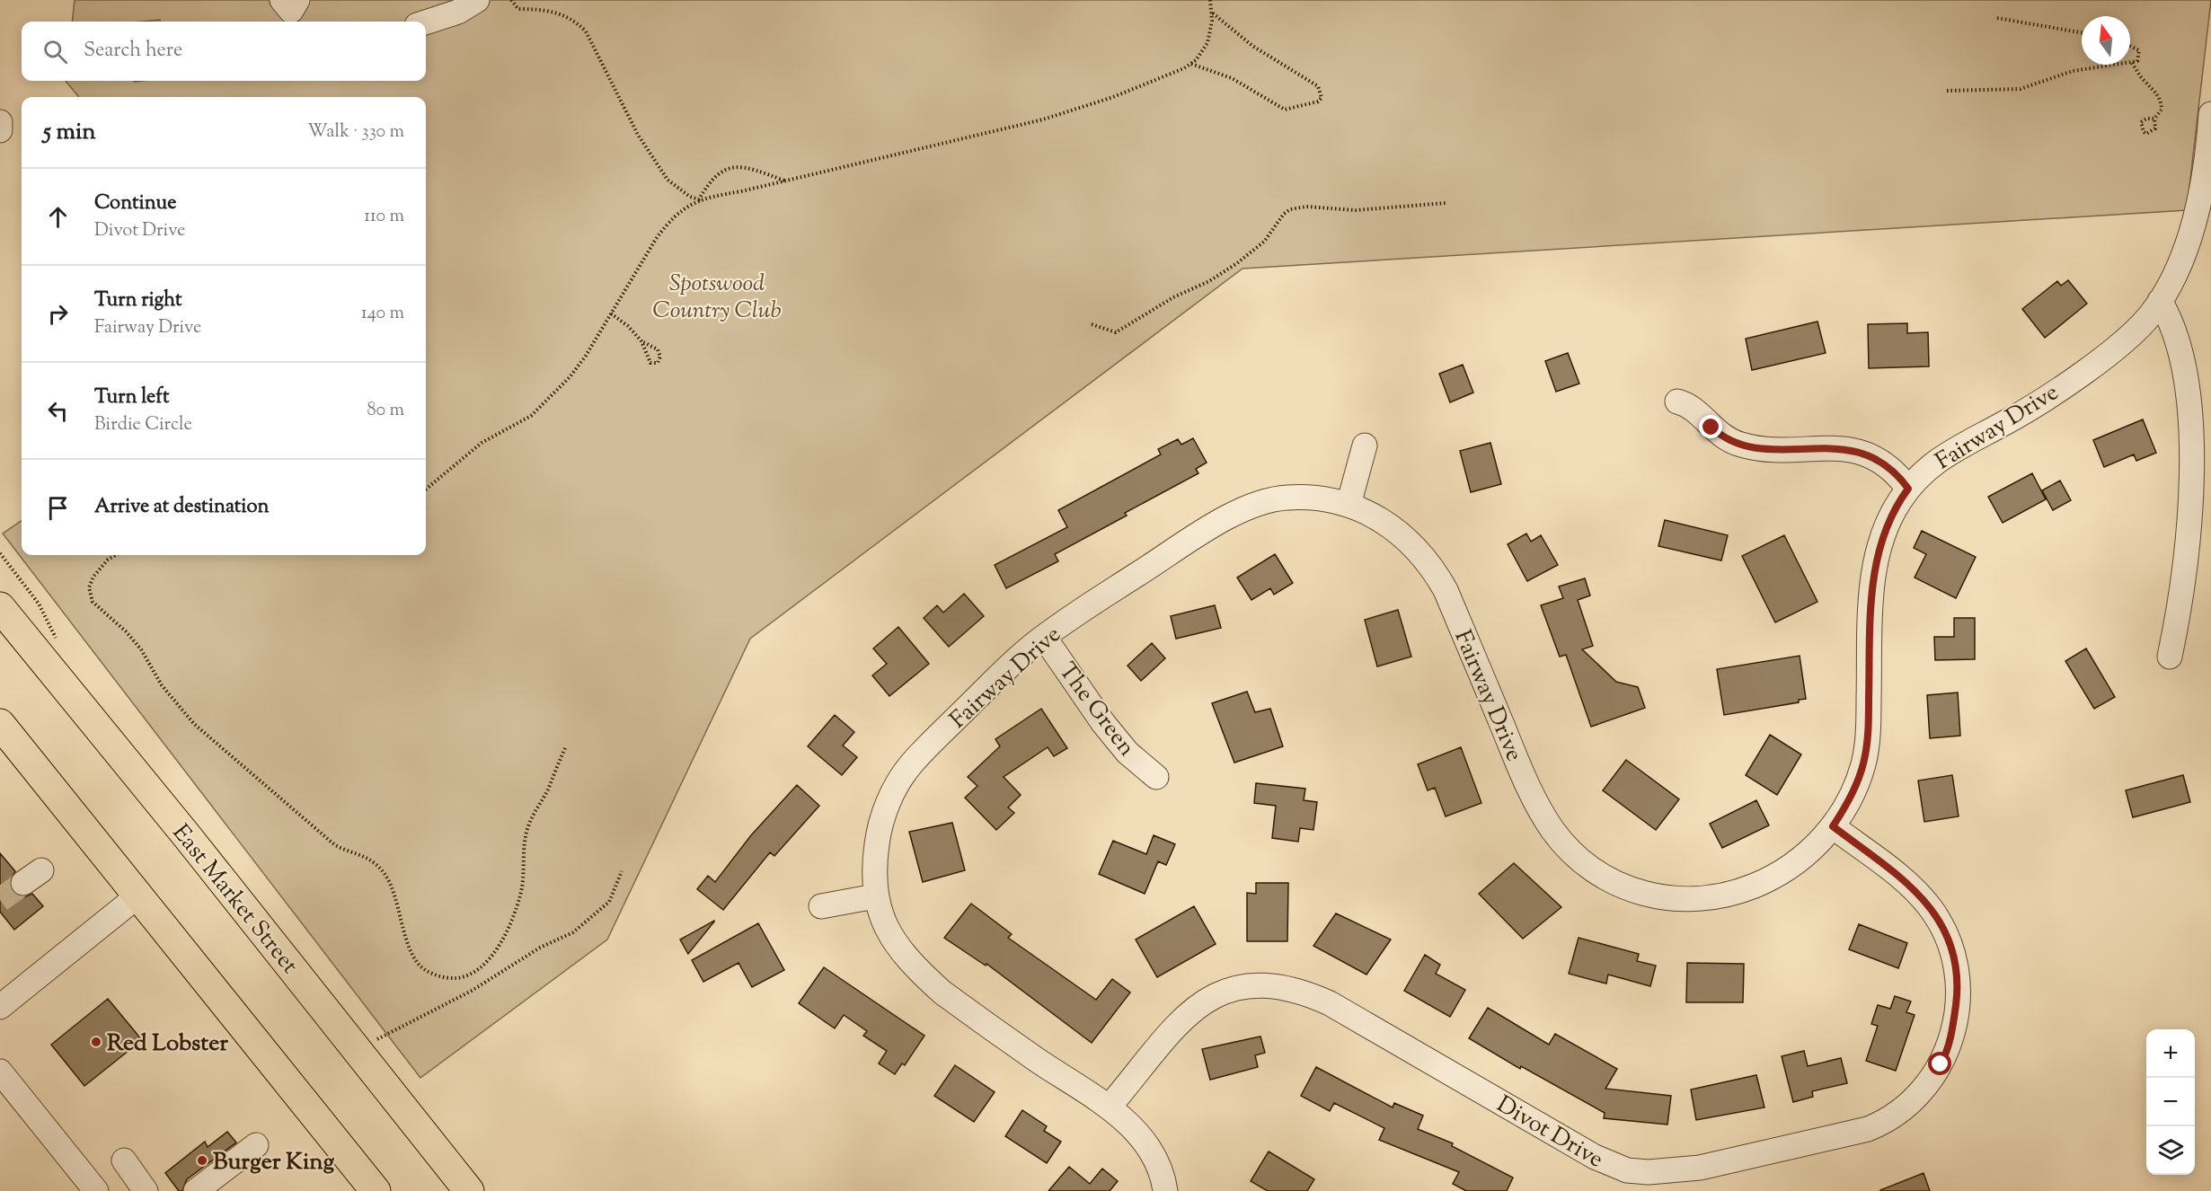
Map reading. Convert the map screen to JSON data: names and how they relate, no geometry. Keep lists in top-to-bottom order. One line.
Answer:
{"streets":{"highway":["East Market Street"],"street":["Fairway Drive","The Green","Divot Drive"]},"crossings":[["Fairway Drive","The Green"],["Fairway Drive","Divot Drive"]],"parks":["Spotswood Country Club"],"places":["Red Lobster","Burger King"],"north":"top","page":{"search":"Search here","heading":["5 min","Walk · 330 m"],"list":[["Continue","Divot Drive","110 m"],["Turn right","Fairway Drive","140 m"],["Turn left","Birdie Circle","80 m"],"Arrive at destination"],"map_buttons":["+","−"]}}
